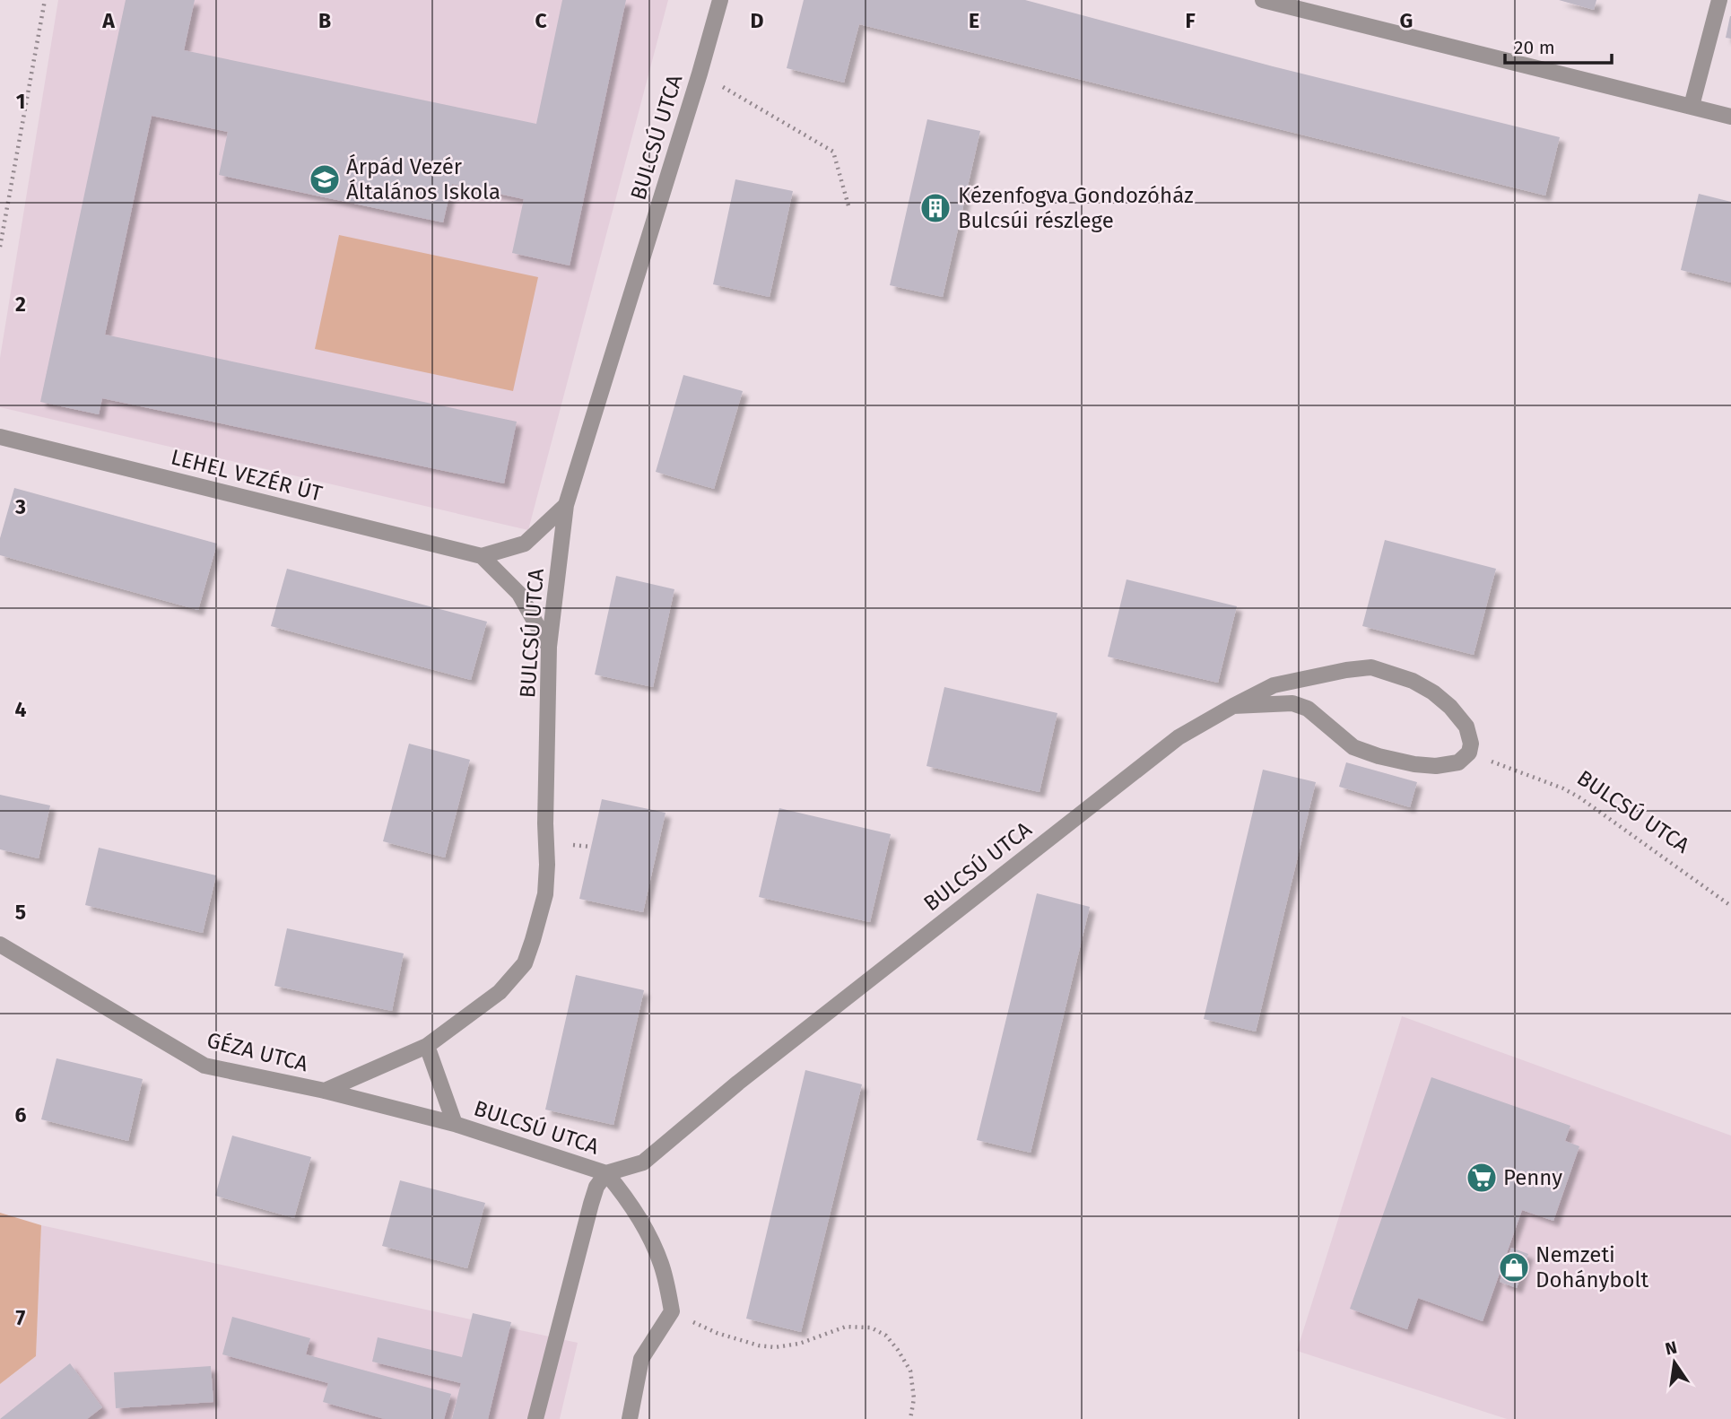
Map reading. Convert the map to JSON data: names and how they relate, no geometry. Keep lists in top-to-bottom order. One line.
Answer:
{"streets":{"street":["BULCSÚ UTCA","LEHEL VEZÉR ÚT","GÉZA UTCA"]},"crossings":[["BULCSÚ UTCA","GÉZA UTCA"]],"places":{"school or university":["Árpád Vezér Általános Iskola"],"building":["Kézenfogva Gondozóház Bulcsúi részlege"],"supermarket":["Penny"],"shop":["Nemzeti Dohánybolt"]},"scale_bar":"20 m","north":"top","grid":{"columns":["A","B","C","D","E","F","G"],"rows":["1","2","3","4","5","6","7"]}}
